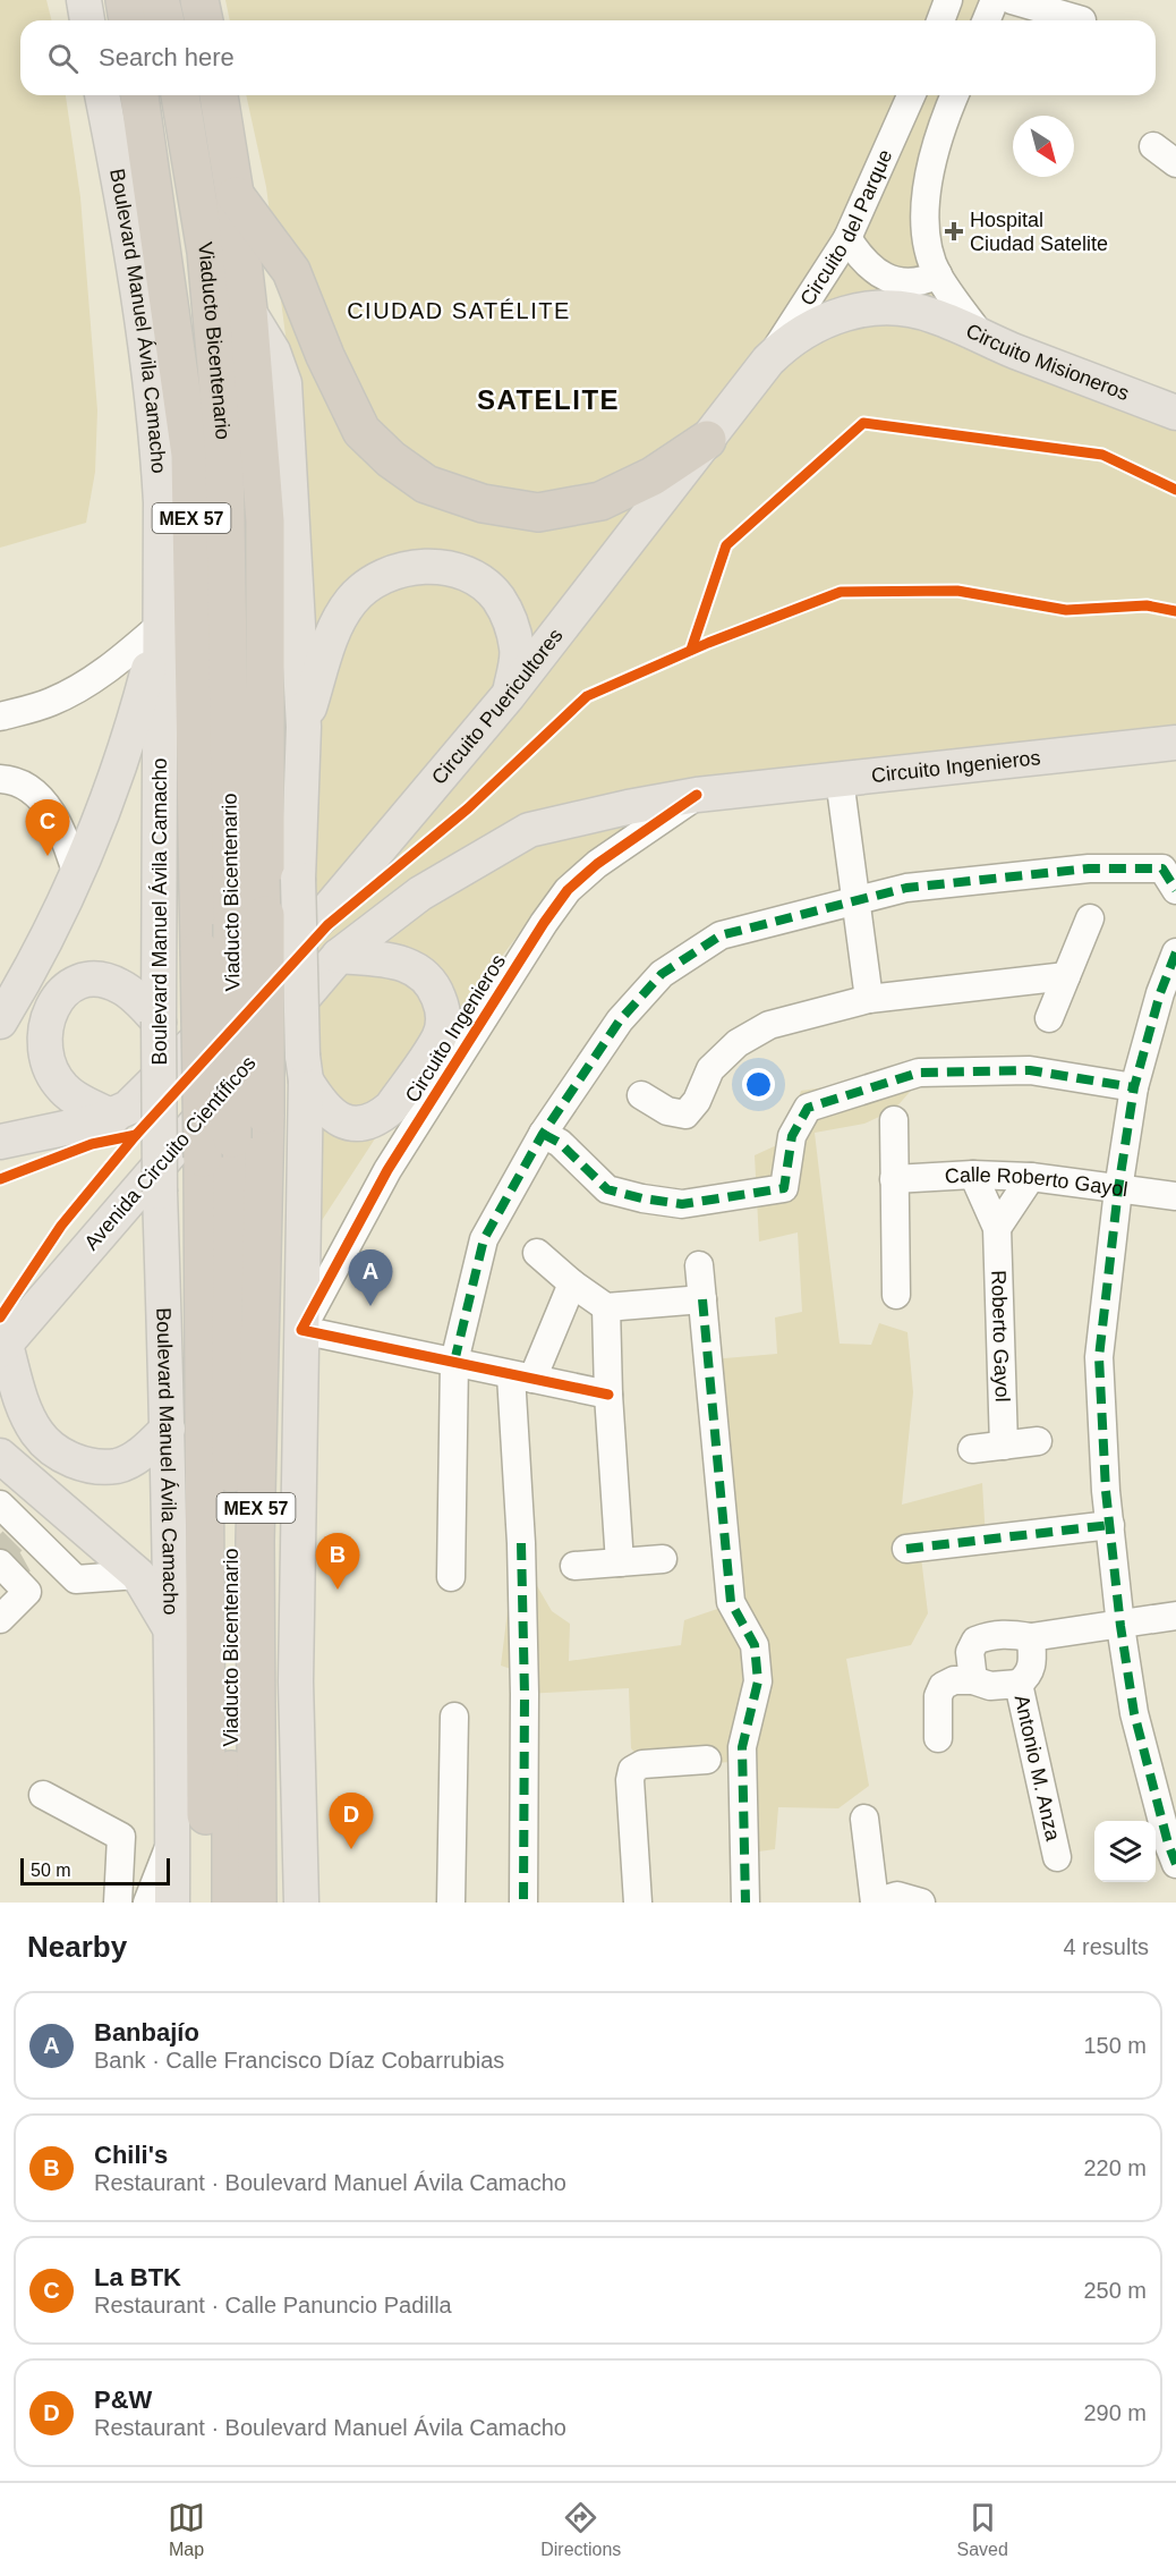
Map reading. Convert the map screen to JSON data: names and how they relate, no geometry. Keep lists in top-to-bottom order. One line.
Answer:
{"streets":{"highway":["Boulevard Manuel Ávila Camacho","Viaducto Bicentenario","MEX 57"],"main road":["Circuito Misioneros","Circuito Puericultores","Circuito Ingenieros","Avenida Circuito Científicos"],"street":["Circuito del Parque","Calle Roberto Gayol","Roberto Gayol","Antonio M. Anza"]},"crossings":[["Circuito del Parque","Circuito Puericultores"],["Boulevard Manuel Ávila Camacho","Viaducto Bicentenario"],["Viaducto Bicentenario","MEX 57"],["Circuito Misioneros","Circuito Puericultores"],["Circuito Ingenieros","Avenida Circuito Científicos"],["Calle Roberto Gayol","Roberto Gayol"]],"districts":["CIUDAD SATÉLITE","SATELITE"],"places":{"health":["Hospital Ciudad Satelite"]},"scale_bar":"50 m","north":"bottom right","page":{"search":"Search here","pins":["C","A","B","D"],"scale":"50 m","heading":["Nearby","4 results"],"list":[{"mark":"A","name":"Banbajío","note":"Bank · Calle Francisco Díaz Cobarrubias","value":"150 m"},{"mark":"B","name":"Chili's","note":"Restaurant · Boulevard Manuel Ávila Camacho","value":"220 m"},{"mark":"C","name":"La BTK","note":"Restaurant · Calle Panuncio Padilla","value":"250 m"},{"mark":"D","name":"P&W","note":"Restaurant · Boulevard Manuel Ávila Camacho","value":"290 m"}],"nav":["Map","Directions","Saved"]}}
